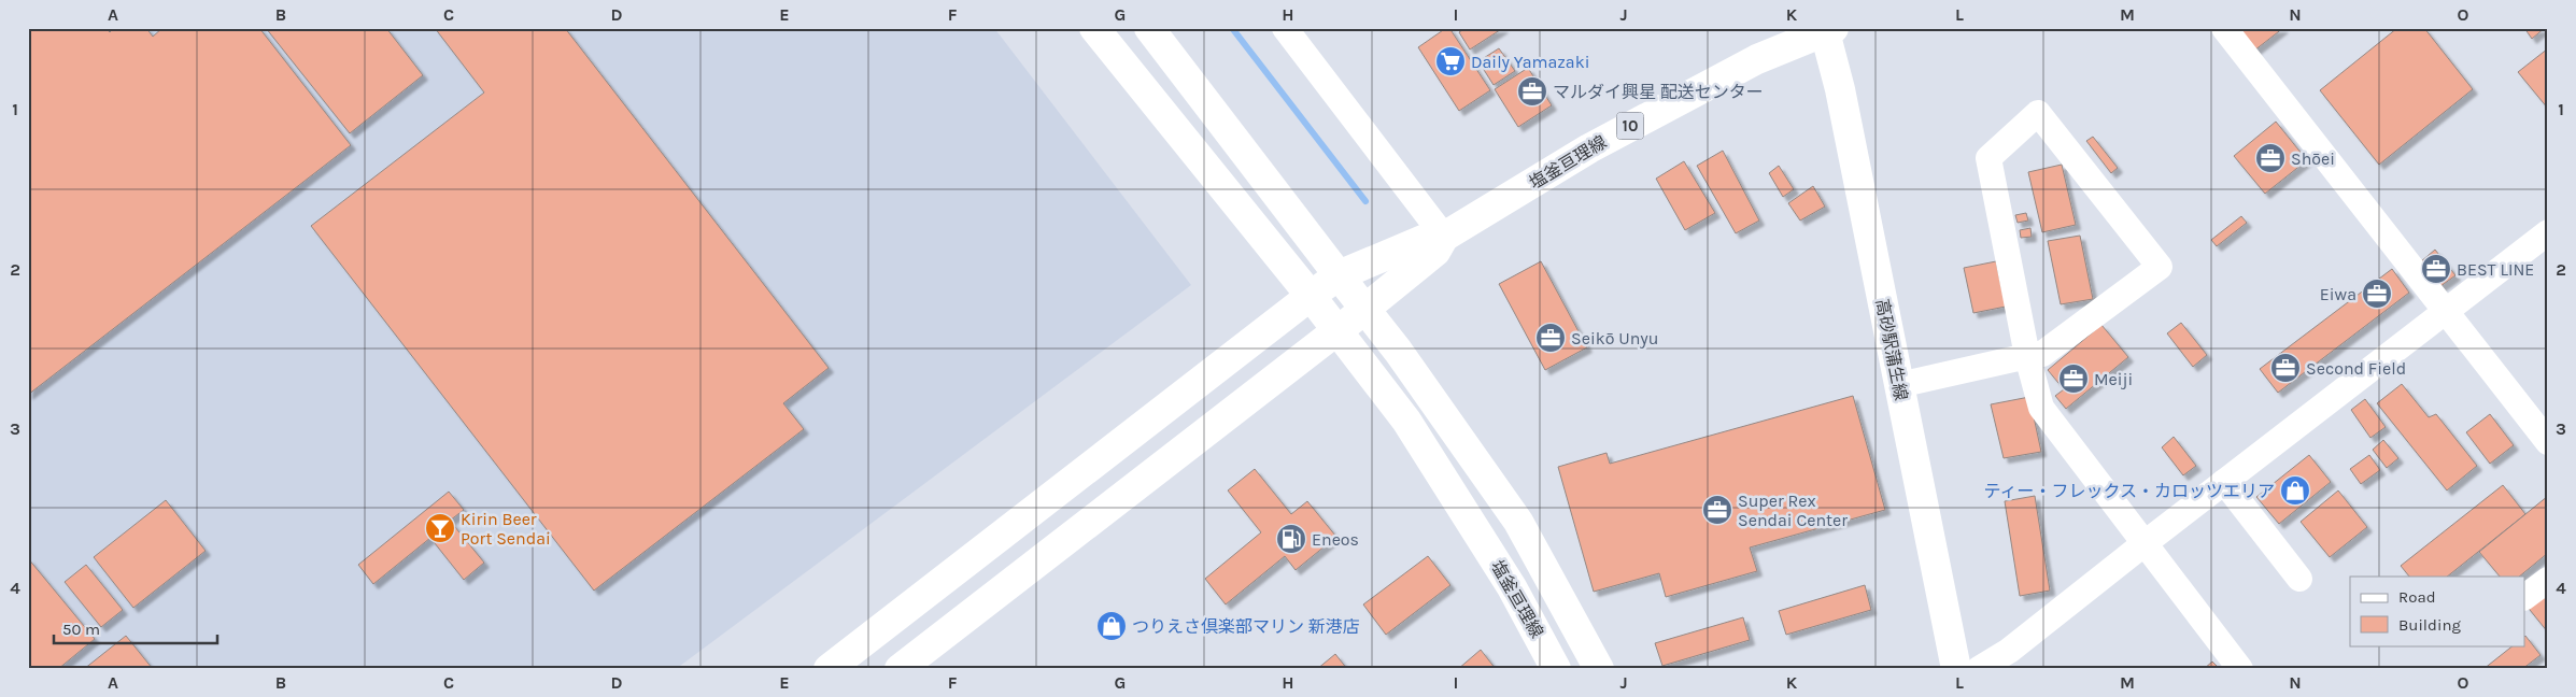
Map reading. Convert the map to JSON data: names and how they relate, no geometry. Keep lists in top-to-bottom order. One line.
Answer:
{"streets":{"street":["10","塩釜亘理線","高砂駅蒲生線"]},"crossings":[["10","塩釜亘理線"],["塩釜亘理線","高砂駅蒲生線"]],"places":{"supermarket":["Daily Yamazaki"],"office":["マルダイ興星 配送センター","Shōei","BEST LINE","Eiwa","Seikō Unyu","Second Field","Meiji","Super Rex Sendai Center"],"shop":["ティー・フレックス・カロッツエリア","つりえさ倶楽部マリン 新港店"],"bar":["Kirin Beer Port Sendai"],"fuel station":["Eneos"]},"legend":["Road","Building"],"scale_bar":"50 m","grid":{"columns":["A","B","C","D","E","F","G","H","I","J","K","L","M","N","O"],"rows":["1","2","3","4"]}}
